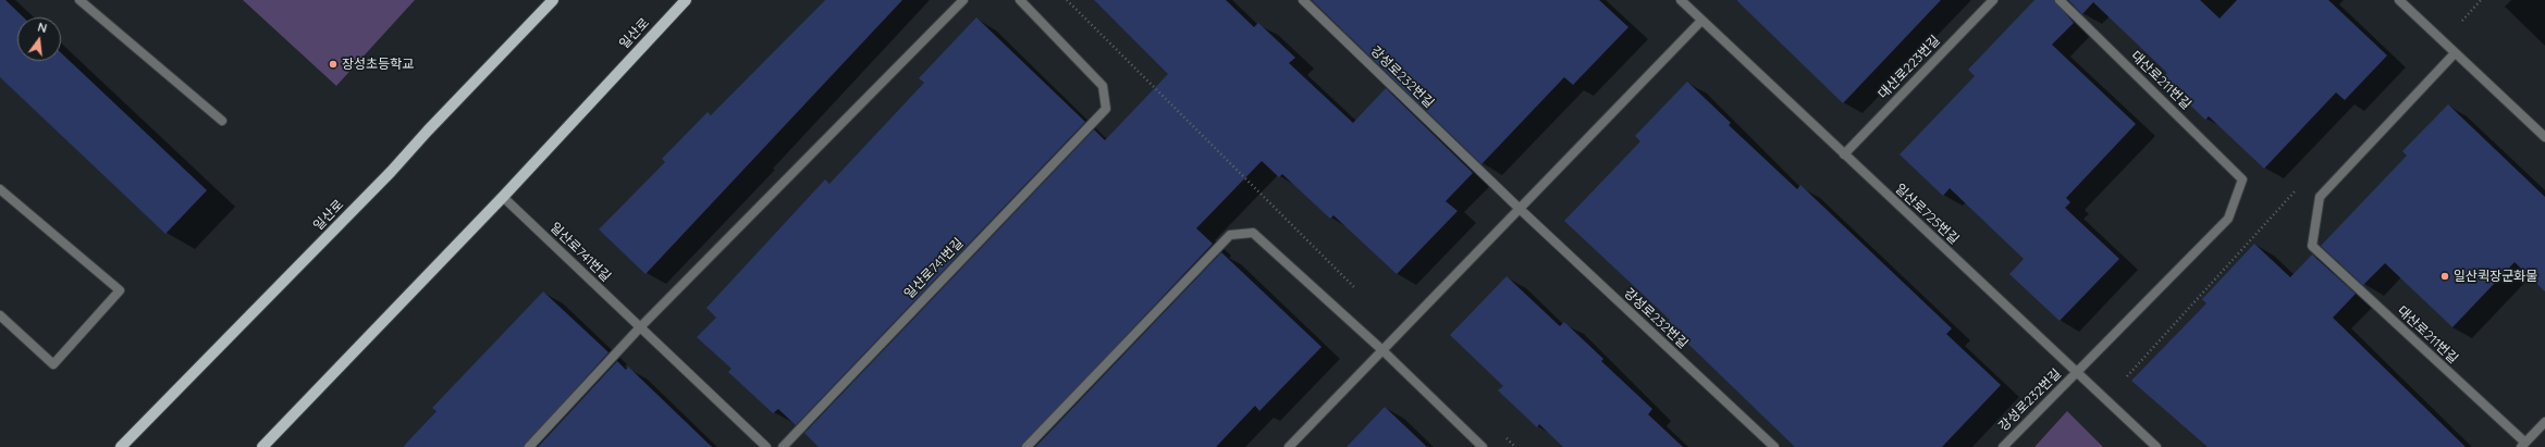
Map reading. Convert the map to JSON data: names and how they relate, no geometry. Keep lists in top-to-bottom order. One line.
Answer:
{"streets":{"main road":["일산로"],"street":["대산로223번길","강성로232번길","대산로211번길","일산로725번길","일산로741번길"]},"crossings":[["일산로","일산로741번길"],["대산로223번길","일산로725번길"],["강성로232번길","대산로211번길"],["강성로232번길","일산로725번길"]],"places":["장성초등학교","일산퀵장군화물"],"north":"top"}
